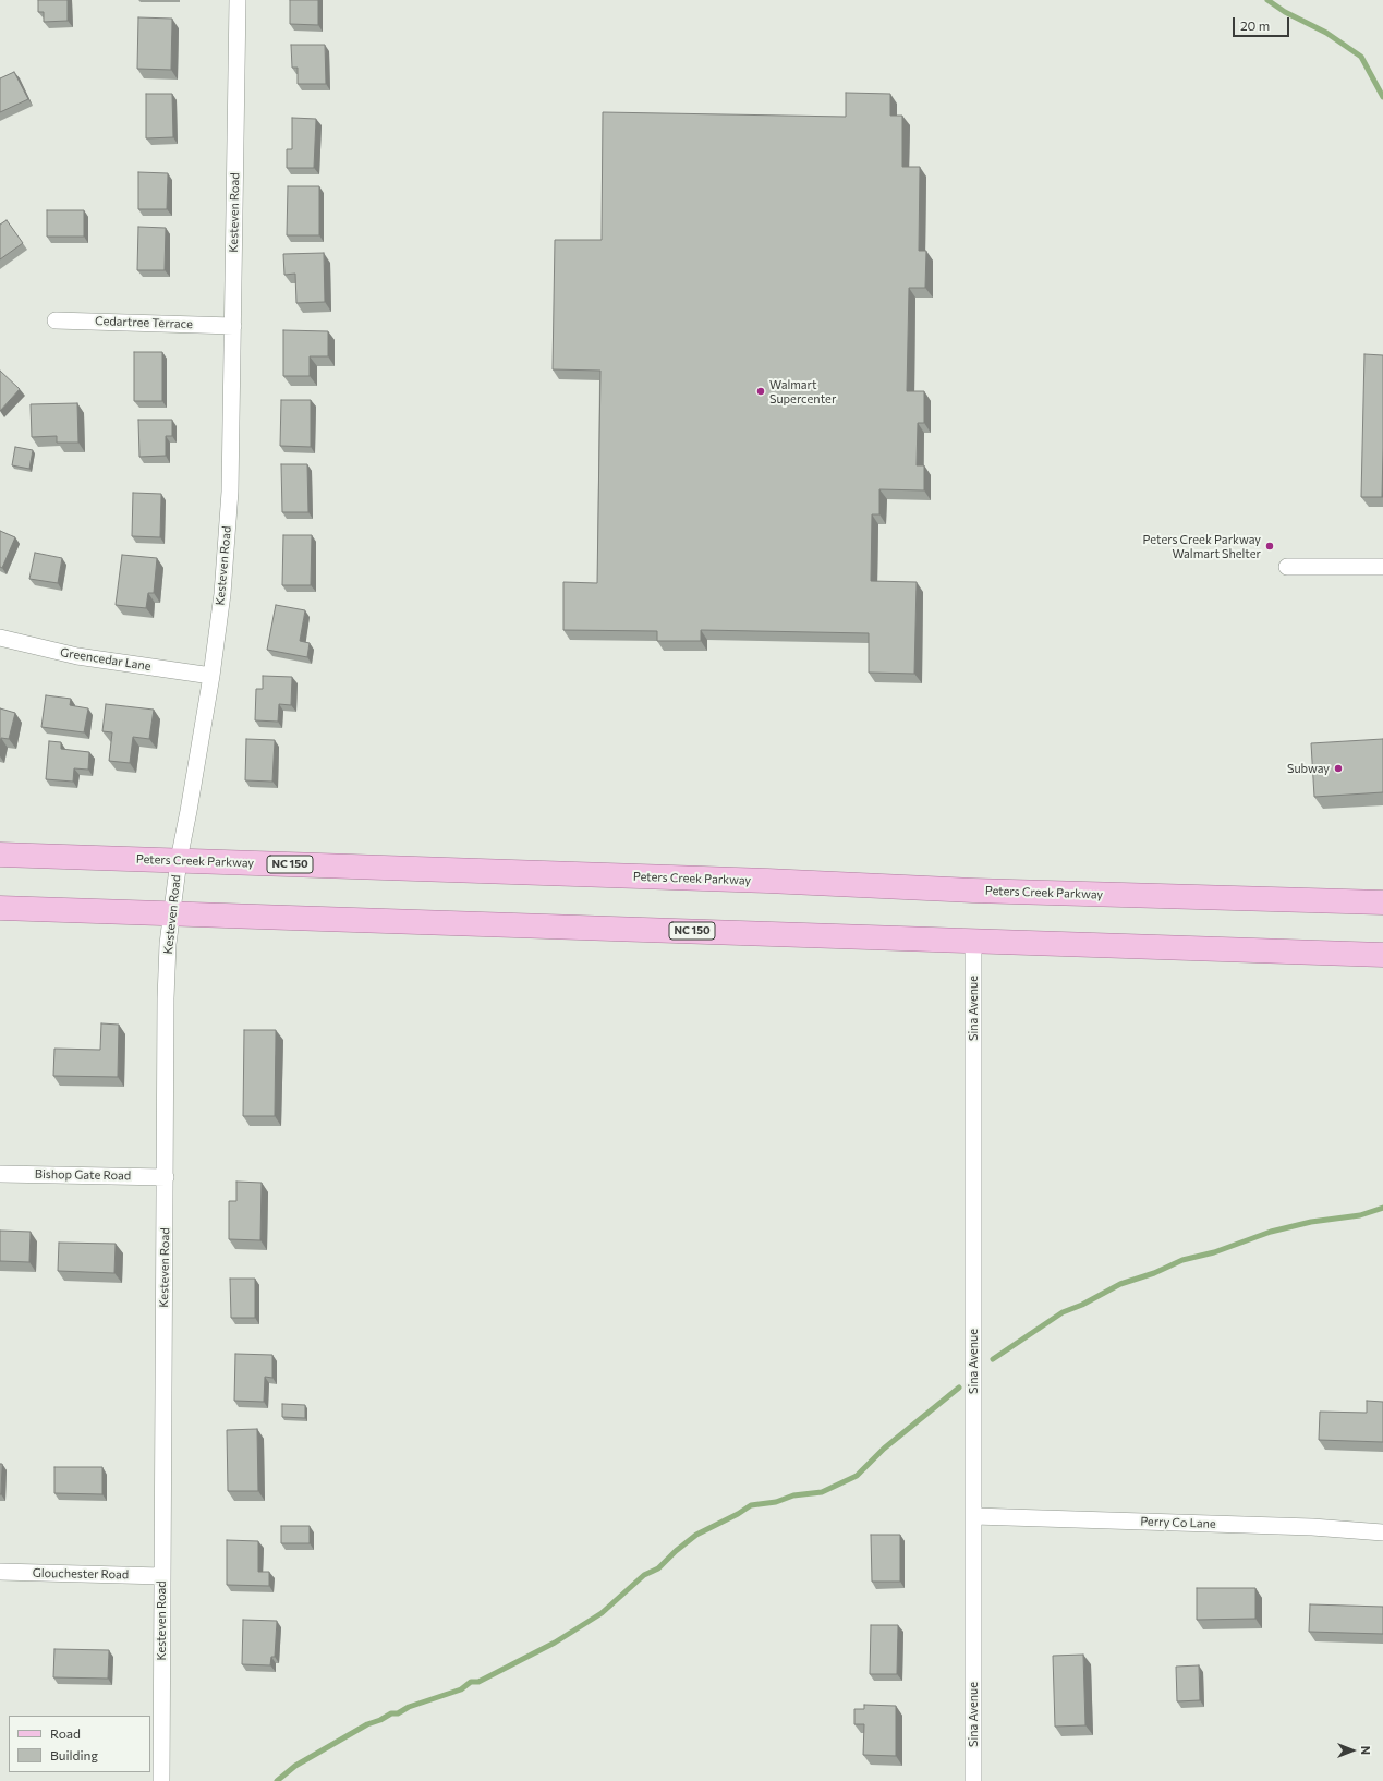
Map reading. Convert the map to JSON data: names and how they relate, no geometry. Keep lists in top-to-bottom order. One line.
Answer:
{"streets":{"main road":["Peters Creek Parkway","NC 150"],"street":["Kesteven Road","Cedartree Terrace","Greencedar Lane","Sina Avenue","Bishop Gate Road","Perry Co Lane","Glouchester Road"]},"crossings":[["Kesteven Road","Cedartree Terrace"],["Kesteven Road","Greencedar Lane"],["Kesteven Road","Peters Creek Parkway"],["Kesteven Road","NC 150"],["Kesteven Road","Bishop Gate Road"],["Kesteven Road","Glouchester Road"],["NC 150","Sina Avenue"],["Sina Avenue","Perry Co Lane"]],"places":["Walmart Supercenter","Peters Creek Parkway Walmart Shelter","Subway"],"legend":["Road","Building"],"scale_bar":"20 m","north":"right"}
